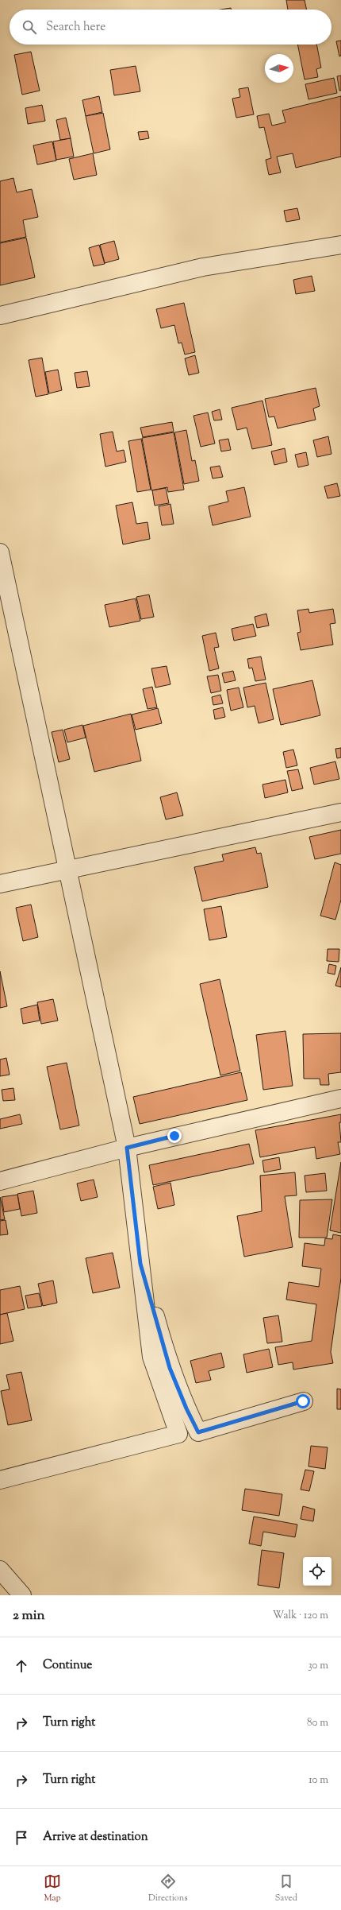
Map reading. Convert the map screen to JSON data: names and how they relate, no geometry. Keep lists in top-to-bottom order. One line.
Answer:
{"north":"right","page":{"search":"Search here","heading":["2 min","Walk · 120 m"],"list":[["Continue","30 m"],["Turn right","80 m"],["Turn right","10 m"],"Arrive at destination"],"nav":["Map","Directions","Saved"]}}
